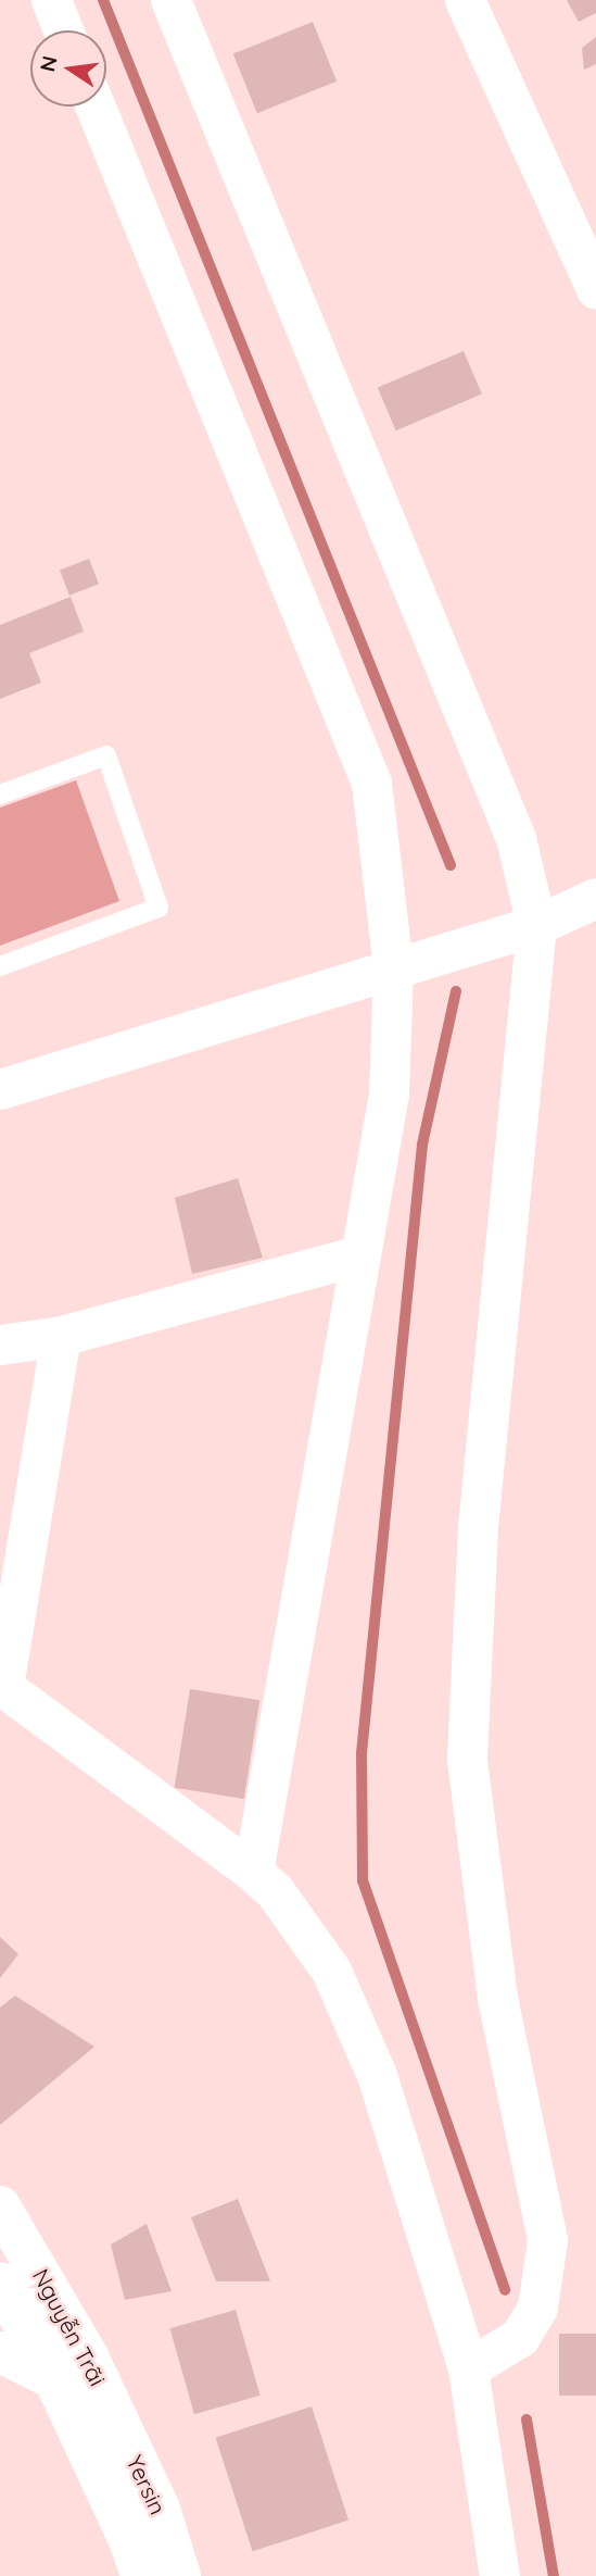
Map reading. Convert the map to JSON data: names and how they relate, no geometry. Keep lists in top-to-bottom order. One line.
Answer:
{"streets":{"main road":["Nguyễn Trãi","Yersin"]},"crossings":[["Nguyễn Trãi","Yersin"]],"north":"left"}
